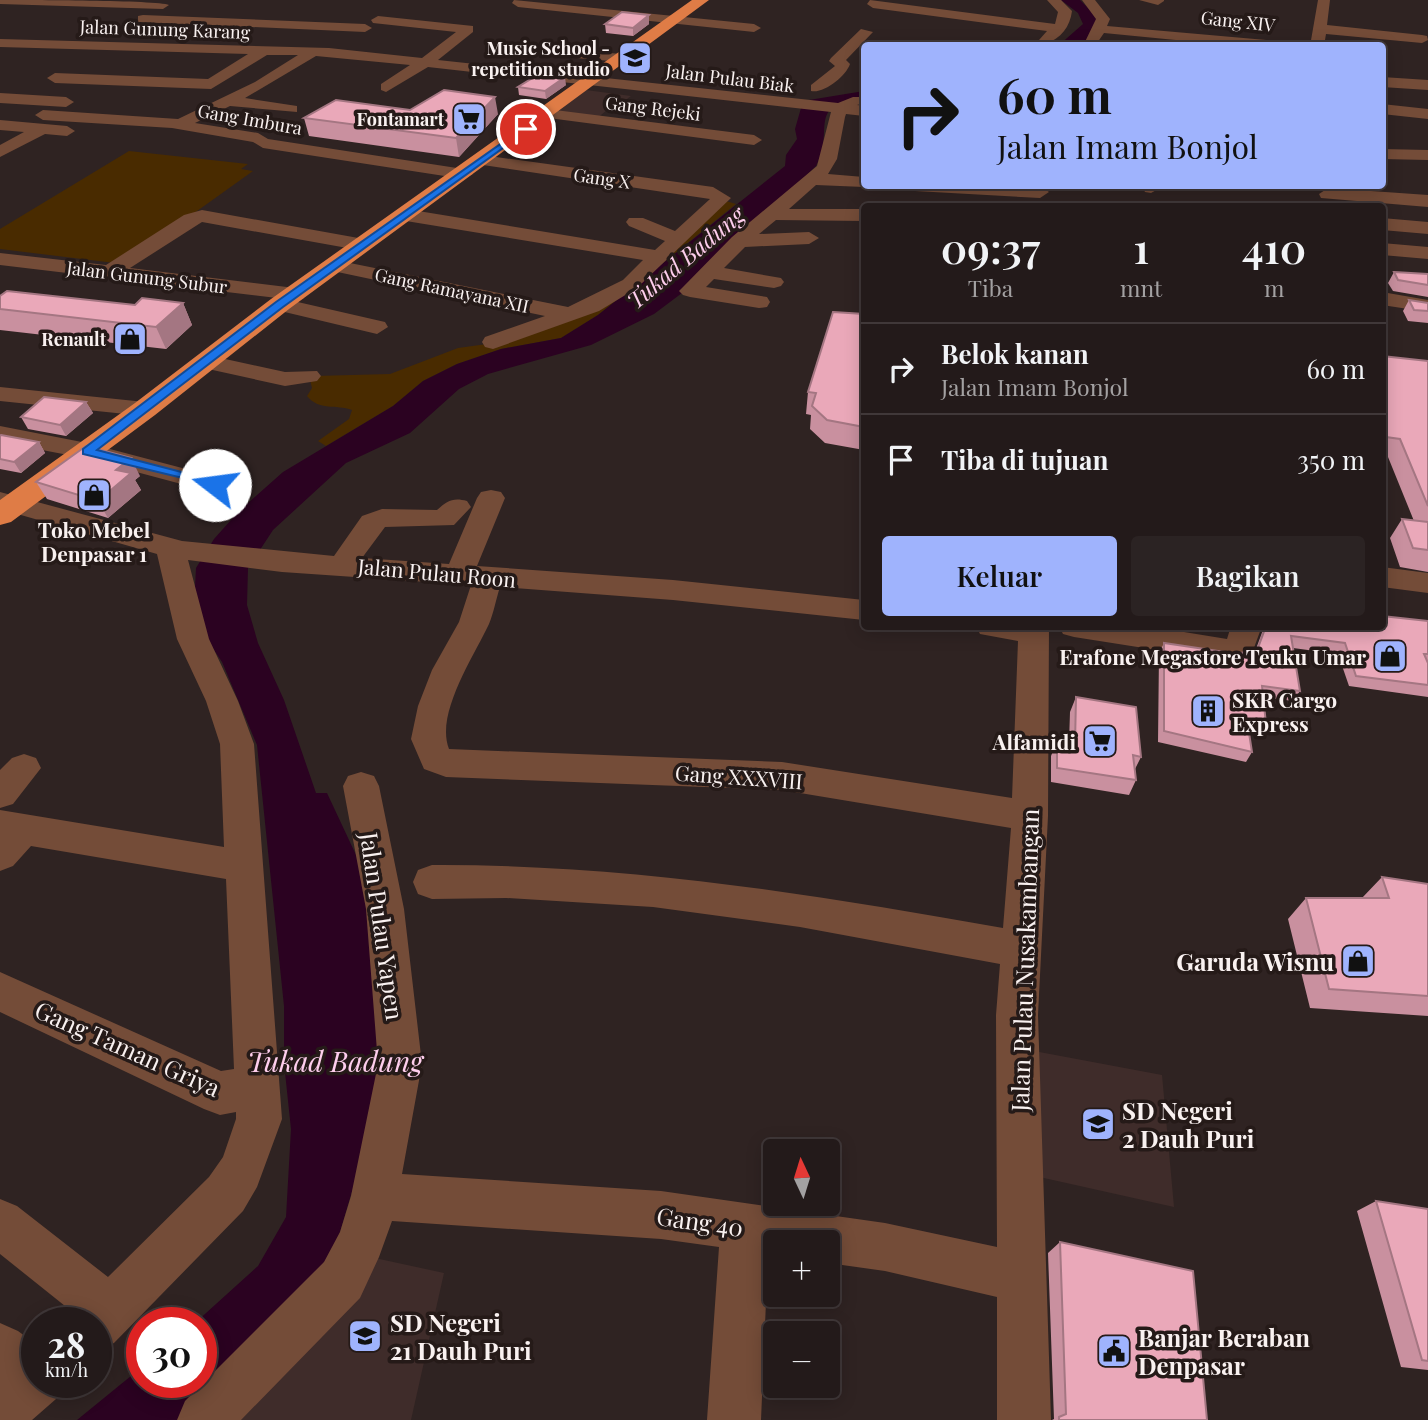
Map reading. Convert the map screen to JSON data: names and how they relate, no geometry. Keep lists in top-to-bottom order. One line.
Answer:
{"streets":{"street":["Gang XIV","Jalan Gunung Karang","Jalan Pulau Biak","Gang Rejeki","Gang Imbura","Gang X","Jalan Gunung Subur","Gang Ramayana XII","Jalan Pulau Roon","Gang XXXVIII","Jalan Pulau Yapen","Jalan Pulau Nusakambangan","Gang Taman Griya","Gang 40"]},"crossings":[["Jalan Pulau Roon","Gang XXXVIII"],["Gang XXXVIII","Jalan Pulau Nusakambangan"],["Jalan Pulau Yapen","Gang 40"],["Jalan Pulau Nusakambangan","Gang 40"]],"water":["Tukad Badung"],"places":{"school or university":["Music School - repetition studio","SD Negeri 2 Dauh Puri","SD Negeri 21 Dauh Puri"],"supermarket":["Fontamart","Alfamidi"],"shop":["Renault","Toko Mebel Denpasar 1","Erafone Megastore Teuku Umar","Garuda Wisnu"],"building":["SKR Cargo Express"],"public building":["Banjar Beraban Denpasar"]},"north":"top","page":{"turn":["60 m","Jalan Imam Bonjol"],"eta":["09:37","Tiba","1","mnt","410","m"],"list":[{"name":"Belok kanan","note":"Jalan Imam Bonjol","value":"60 m"},{"name":"Tiba di tujuan","value":"350 m"}],"buttons":["Keluar","Bagikan"],"map_buttons":["+","−"],"speed":"28 km/h","limit":"30"}}
